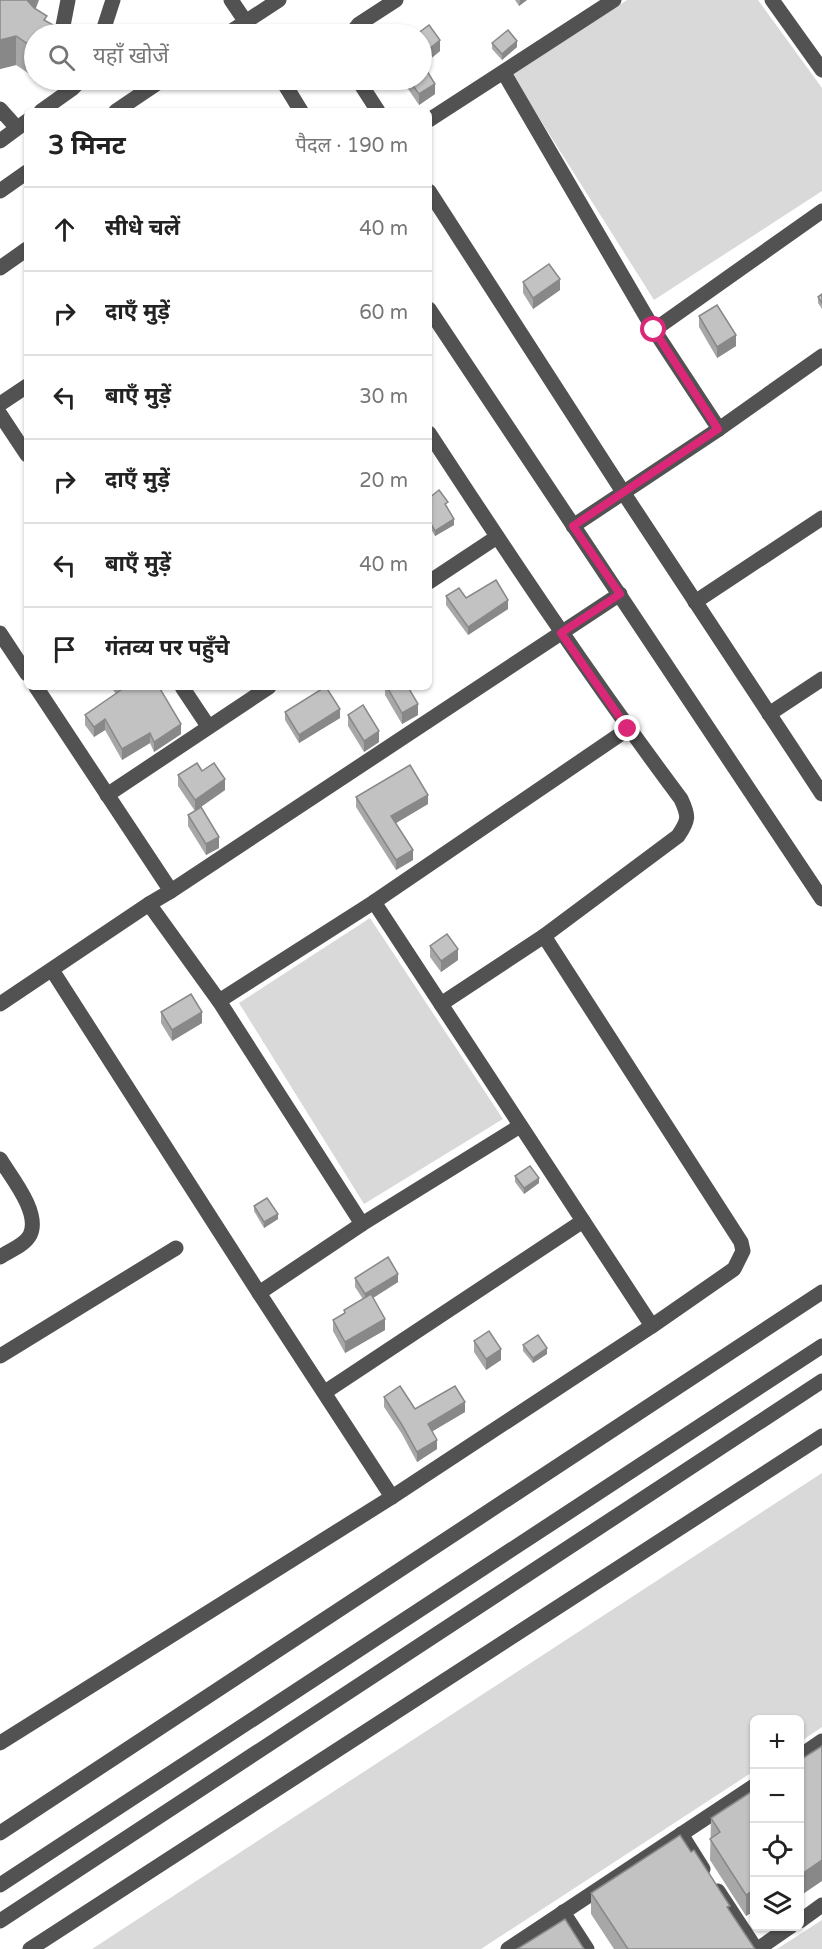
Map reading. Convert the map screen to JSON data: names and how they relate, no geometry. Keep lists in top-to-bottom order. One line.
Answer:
{"page":{"search":"यहाँ खोजें","heading":["3 मिनट","पैदल · 190 m"],"list":[["सीधे चलें","40 m"],["दाएँ मुड़ें","60 m"],["बाएँ मुड़ें","30 m"],["दाएँ मुड़ें","20 m"],["बाएँ मुड़ें","40 m"],"गंतव्य पर पहुँचे"],"map_buttons":["+","−"]}}
